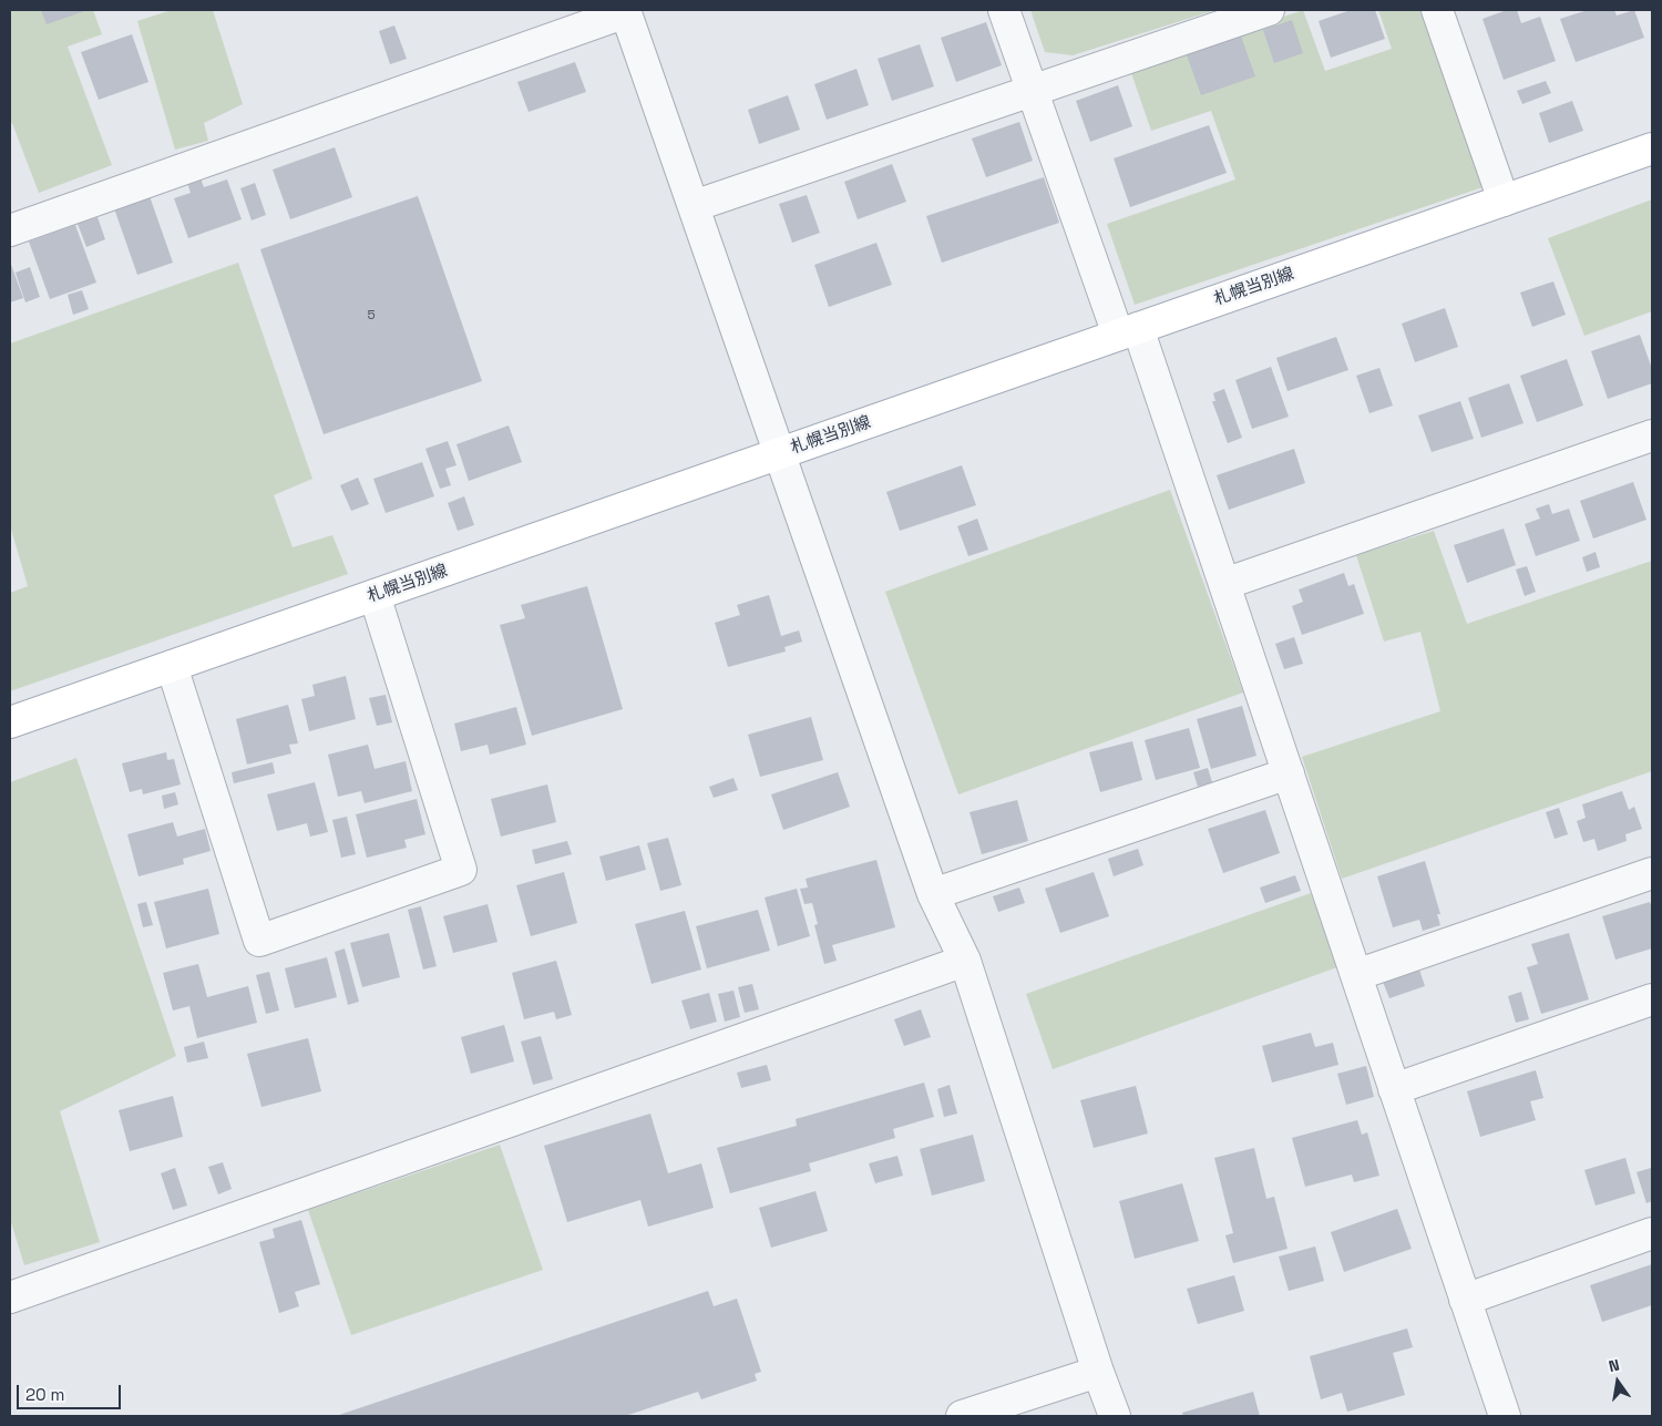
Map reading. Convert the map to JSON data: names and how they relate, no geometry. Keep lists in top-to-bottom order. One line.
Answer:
{"streets":{"main road":["札幌当別線"]},"house_numbers":["5"],"scale_bar":"20 m","north":"top"}
